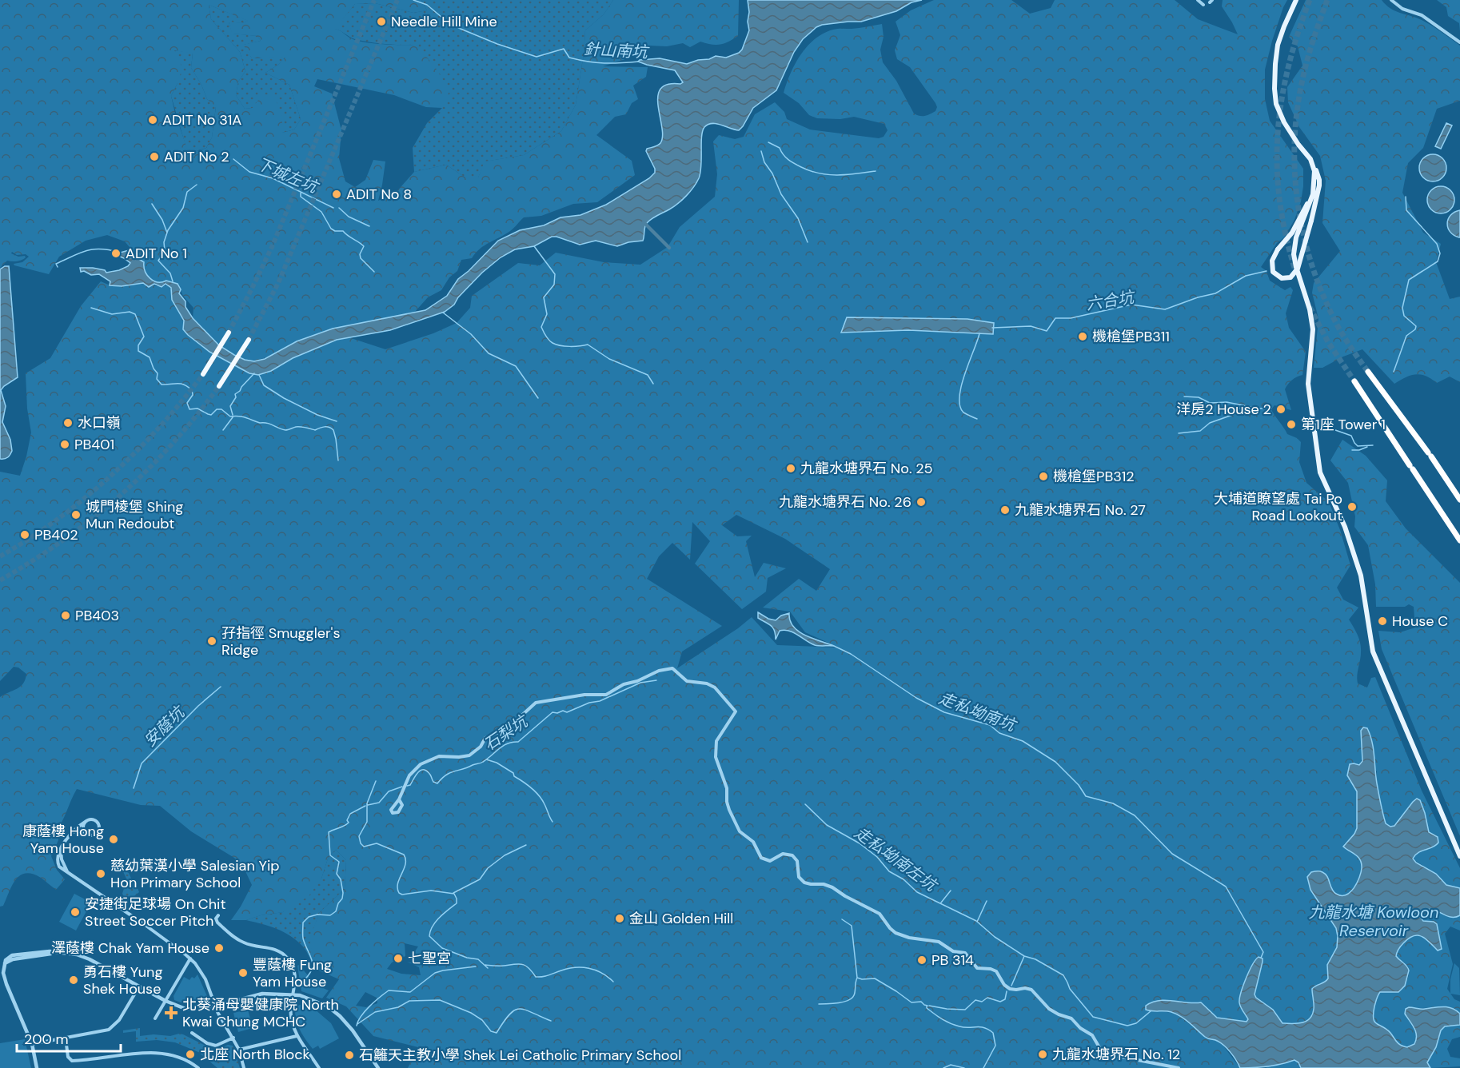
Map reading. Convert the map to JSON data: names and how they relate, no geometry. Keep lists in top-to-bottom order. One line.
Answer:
{"water":["針山南坑","下城左坑","六合坑","走私坳南坑","安蔭坑","石梨坑","走私坳南左坑","九龍水塘 Kowloon Reservoir"],"places":{"other":["Needle Hill Mine","ADIT No 31A","ADIT No 2","ADIT No 8","ADIT No 1","機槍堡PB311","洋房2 House 2","水口嶺","第1座 Tower 1","PB401","九龍水塘界石 No. 25","機槍堡PB312","九龍水塘界石 No. 26","大埔道瞭望處 Tai Po Road Lookout","九龍水塘界石 No. 27","城門棱堡 Shing Mun Redoubt","PB402","PB403","House C","孖指徑 Smuggler's Ridge","康蔭樓 Hong Yam House","慈幼葉漢小學 Salesian Yip Hon Primary School","安捷街足球場 On Chit Street Soccer Pitch","金山 Golden Hill","澤蔭樓 Chak Yam House","七聖宮","PB 314","豐蔭樓 Fung Yam House","勇石樓 Yung Shek House","北座 North Block","九龍水塘界石 No. 12","石籬天主教小學 Shek Lei Catholic Primary School"],"health":["北葵涌母嬰健康院 North Kwai Chung MCHC"]},"scale_bar":"200 m"}
